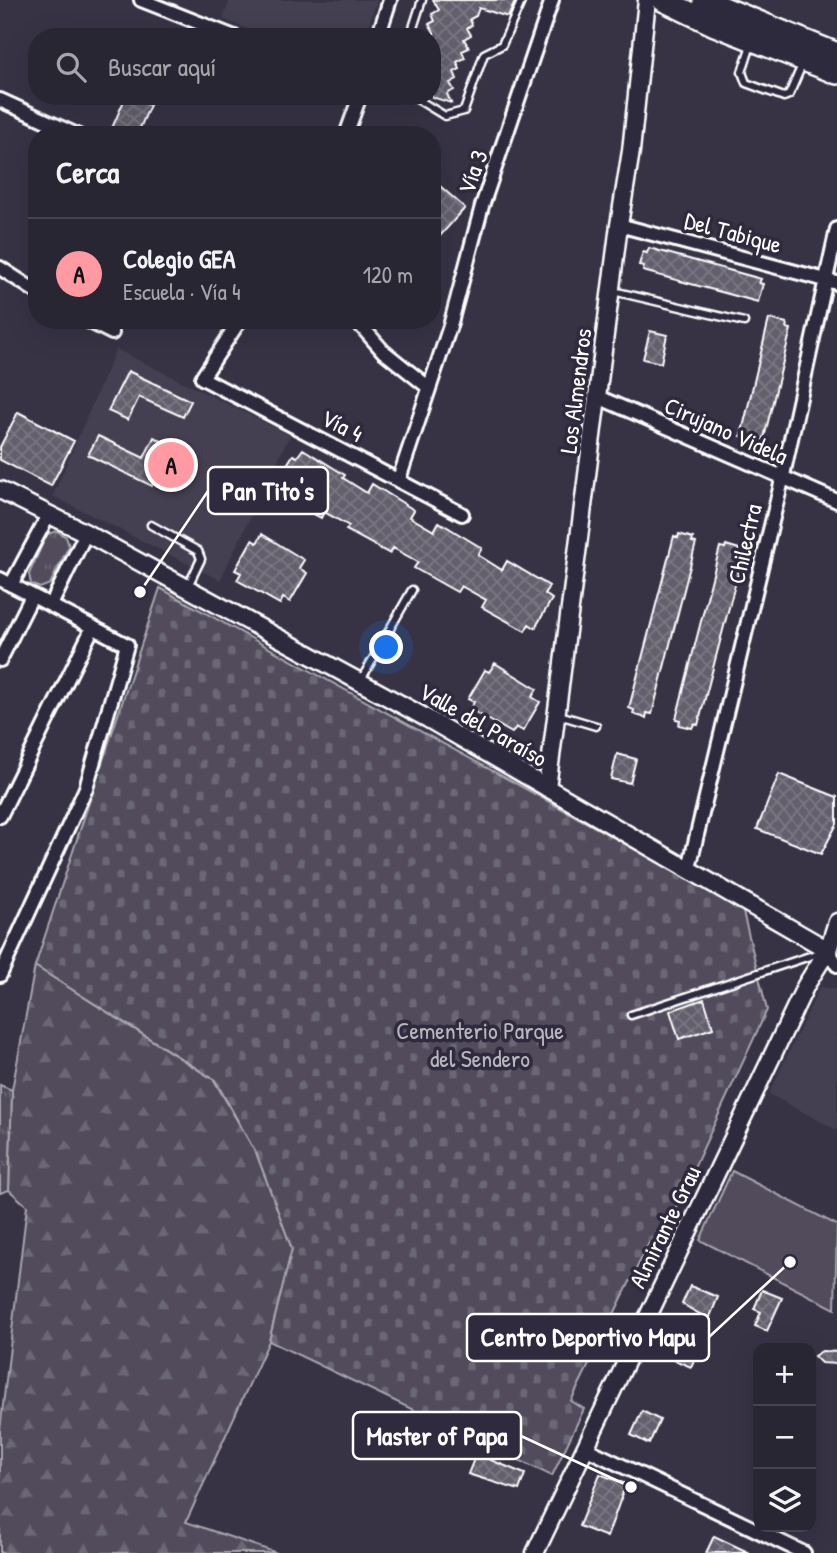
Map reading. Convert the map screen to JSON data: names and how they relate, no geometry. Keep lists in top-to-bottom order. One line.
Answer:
{"streets":{"street":["Vía 3","Del Tabique","Los Almendros","Vía 4","Cirujano Videla","Chilectra","Valle del Paraíso","Almirante Grau"]},"crossings":[["Vía 3","Vía 4"],["Del Tabique","Los Almendros"],["Del Tabique","Chilectra"],["Los Almendros","Cirujano Videla"],["Los Almendros","Valle del Paraíso"],["Cirujano Videla","Chilectra"],["Chilectra","Valle del Paraíso"],["Valle del Paraíso","Almirante Grau"]],"parks":["Cementerio Parque del Sendero"],"places":["Pan Tito's","Centro Deportivo Mapu","Master of Papa"],"page":{"search":"Buscar aquí","heading":"Cerca","list":[{"mark":"A","name":"Colegio GEA","note":"Escuela · Vía 4","value":"120 m"}],"pins":"A","map_buttons":["+","−"]}}
